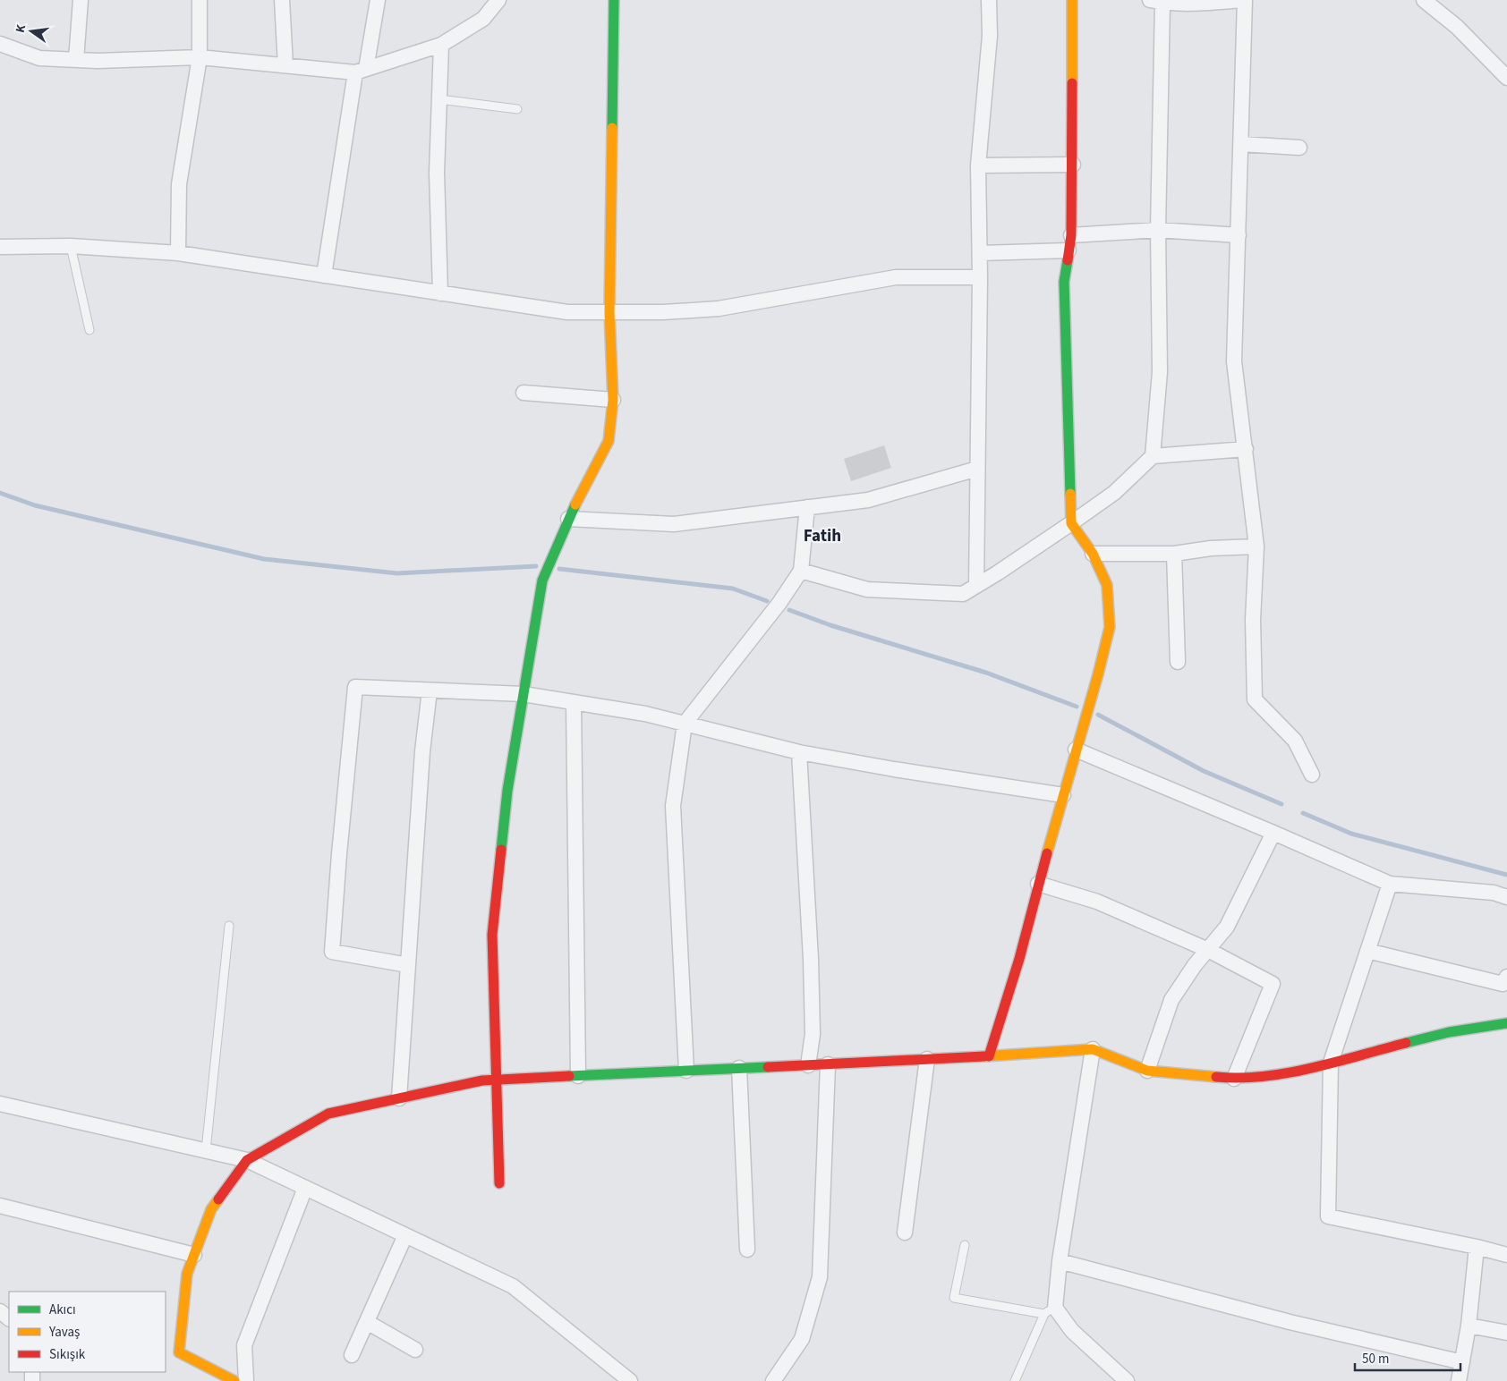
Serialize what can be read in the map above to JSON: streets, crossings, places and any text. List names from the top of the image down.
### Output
{
  "districts": ["Fatih"],
  "legend": ["Akıcı", "Yavaş", "Sıkışık"],
  "scale_bar": "50 m",
  "north": "left"
}
